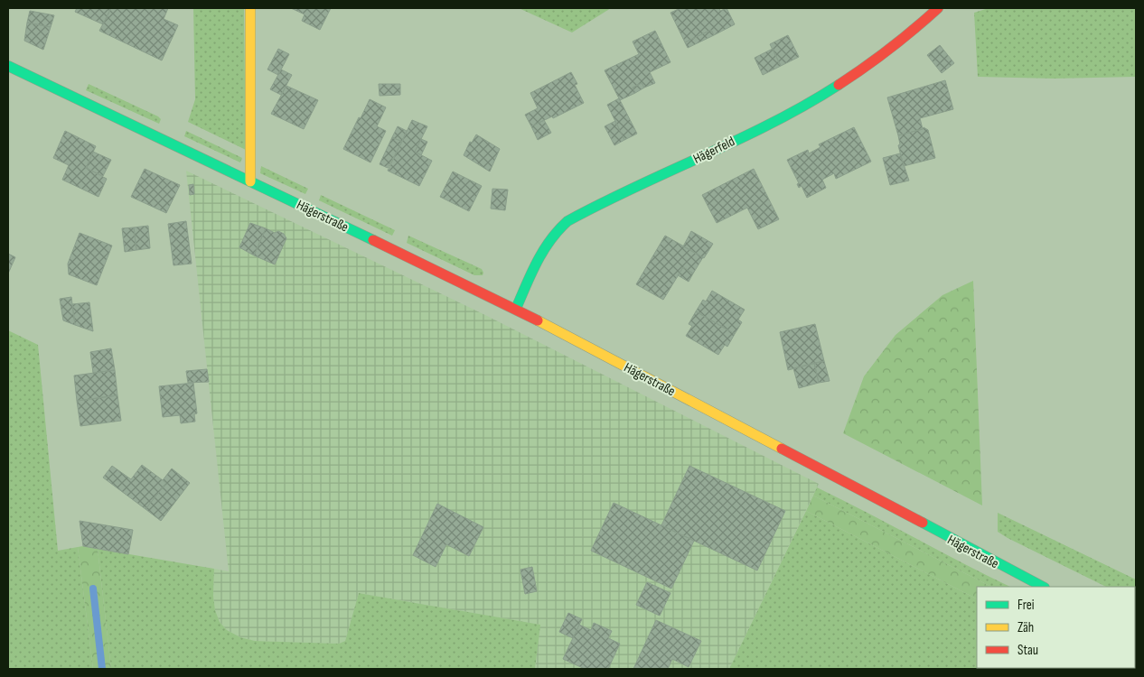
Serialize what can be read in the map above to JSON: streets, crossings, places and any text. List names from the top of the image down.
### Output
{
  "streets": {
    "main road": ["Hägerfeld", "Hägerstraße"]
  },
  "crossings": [
    ["Hägerfeld", "Hägerstraße"]
  ],
  "legend": ["Frei", "Zäh", "Stau"]
}
